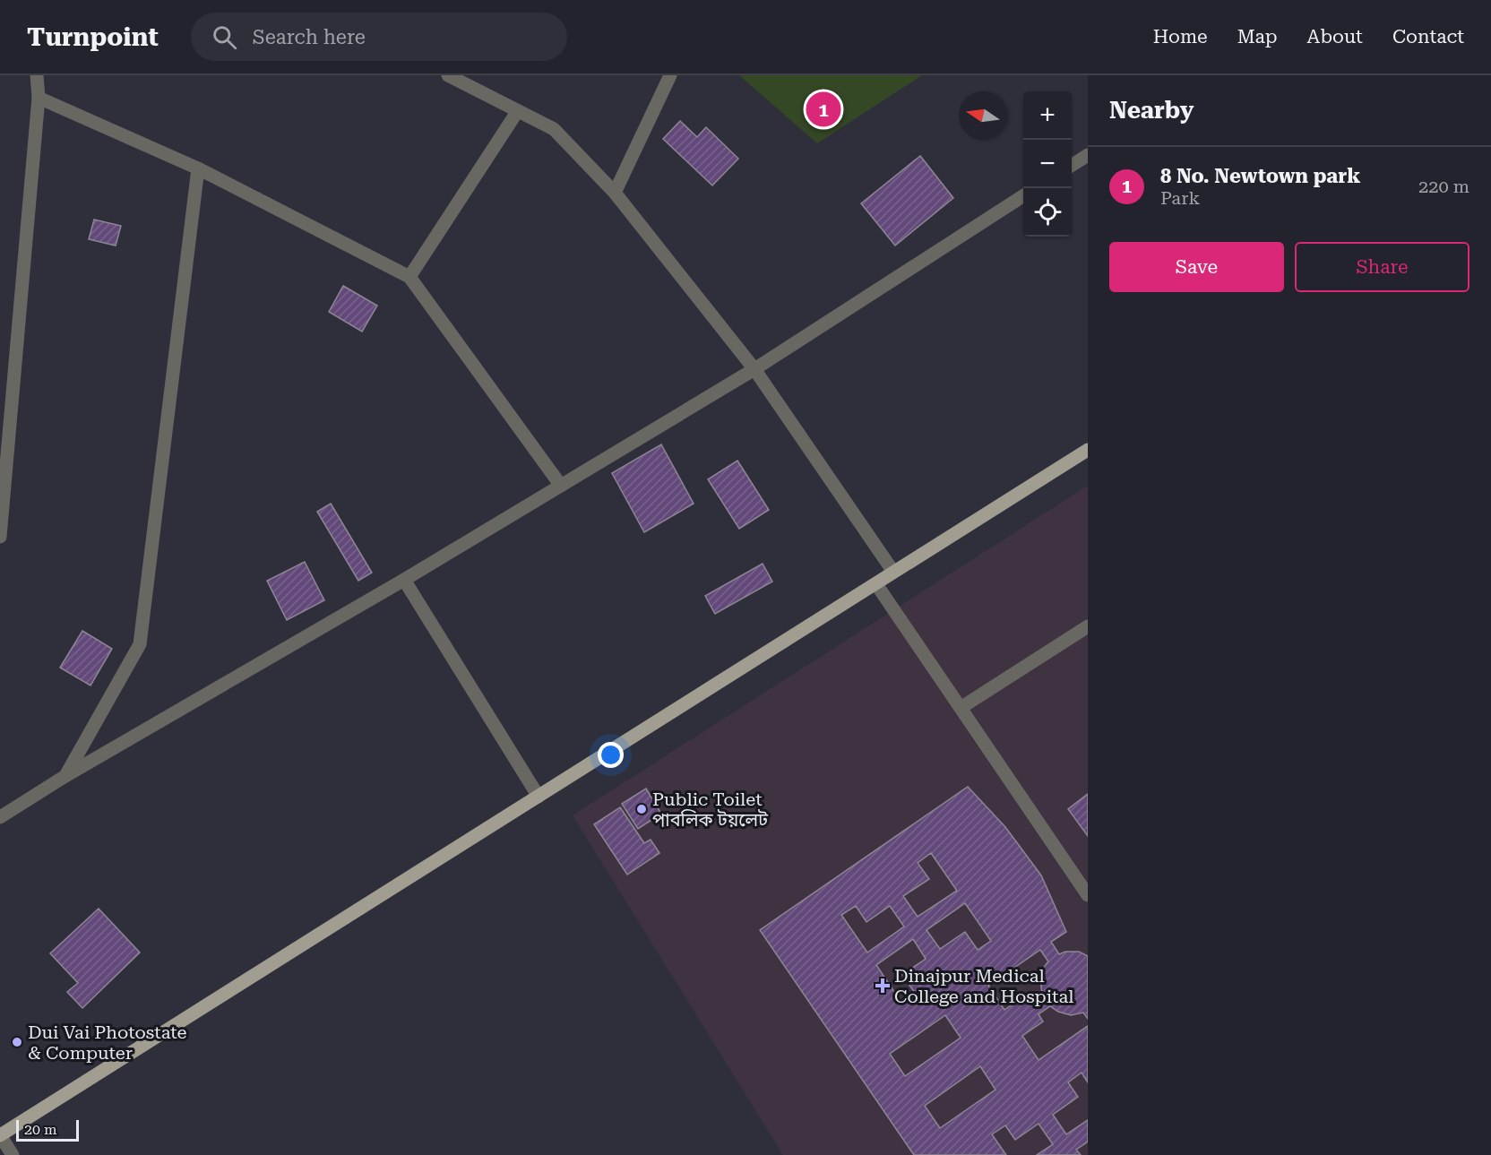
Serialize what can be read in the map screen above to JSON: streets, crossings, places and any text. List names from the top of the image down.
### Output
{
  "places": {
    "other": ["Public Toilet পাবলিক টয়লেট", "Dui Vai Photostate & Computer"],
    "health": ["Dinajpur Medical College and Hospital"]
  },
  "scale_bar": "20 m",
  "north": "left",
  "page": {
    "header": "Turnpoint",
    "search": "Search here",
    "nav": [
      "Home",
      "Map",
      "About",
      "Contact"
    ],
    "heading": "Nearby",
    "pins": "1",
    "map_buttons": ["+", "−"],
    "list": [
      {
        "mark": "1",
        "name": "8 No. Newtown park",
        "note": "Park",
        "value": "220 m"
      }
    ],
    "buttons": ["Save", "Share"],
    "scale": "20 m"
  }
}
